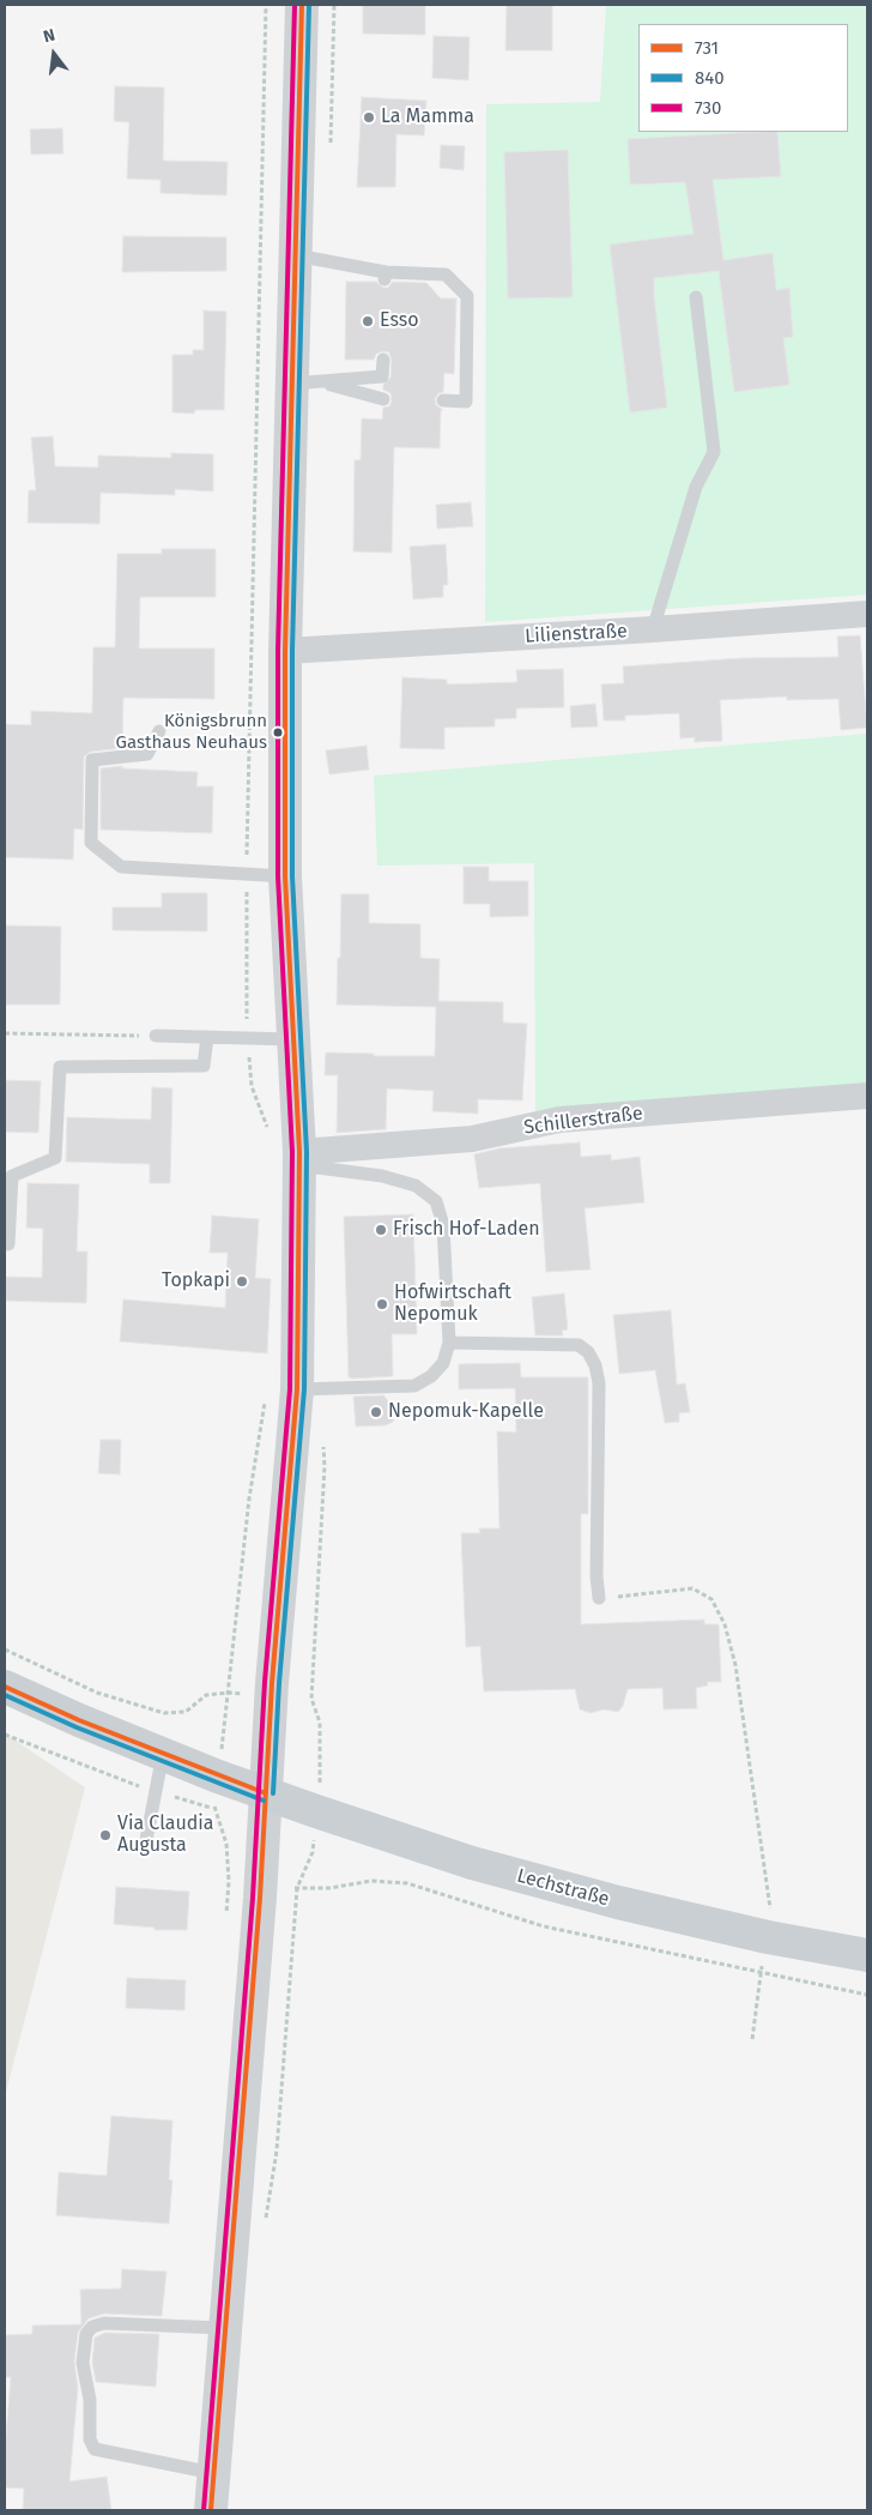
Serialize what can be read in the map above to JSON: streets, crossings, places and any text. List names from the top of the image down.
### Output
{
  "streets": {
    "main road": ["Lechstraße"],
    "street": ["Lilienstraße", "Schillerstraße"]
  },
  "places": [
    "La Mamma",
    "Esso",
    "Königsbrunn Gasthaus Neuhaus",
    "Frisch Hof-Laden",
    "Topkapi",
    "Hofwirtschaft Nepomuk",
    "Nepomuk-Kapelle",
    "Via Claudia Augusta"
  ],
  "lines": ["transit line 731", "transit line 840", "transit line 730"],
  "legend": ["731", "840", "730"],
  "north": "top"
}
